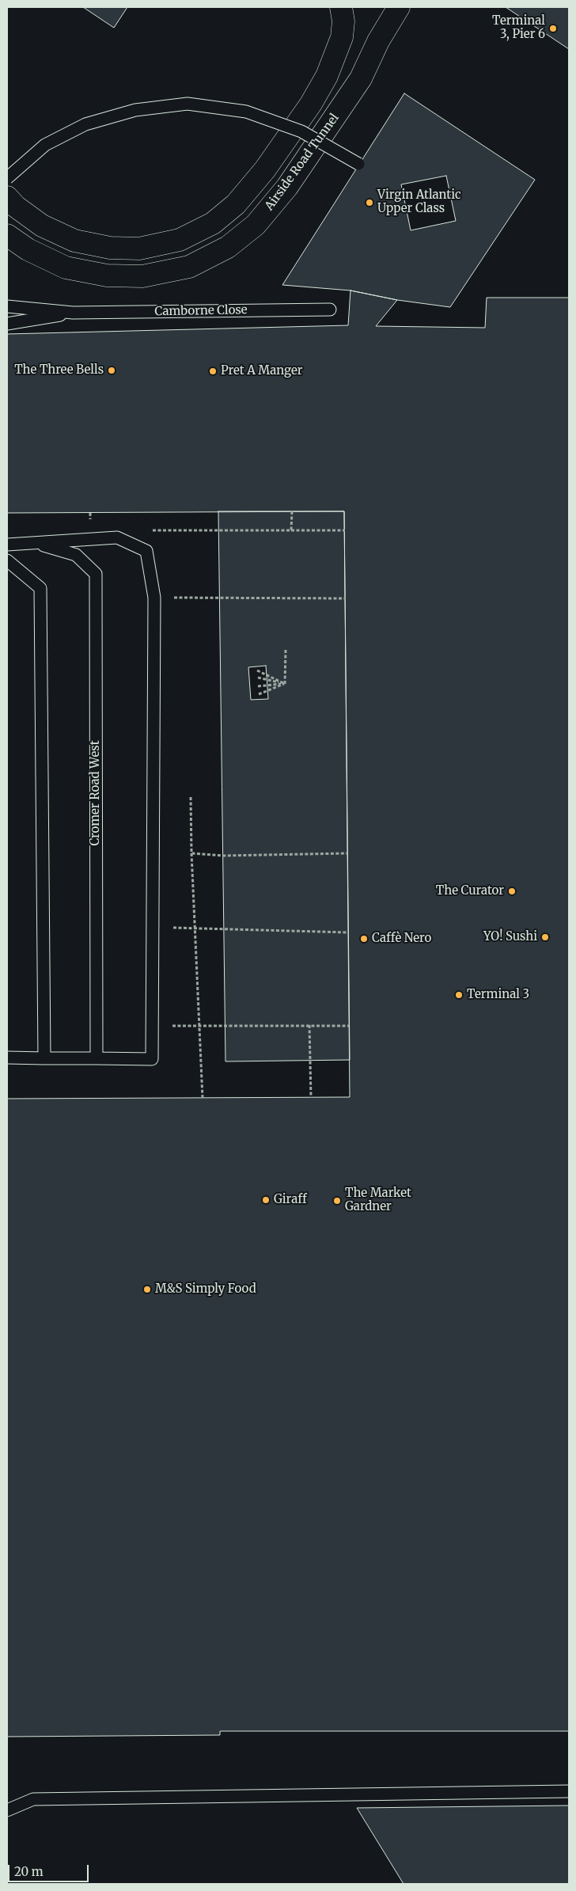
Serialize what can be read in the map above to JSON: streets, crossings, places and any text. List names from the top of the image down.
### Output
{
  "streets": {
    "street": ["Airside Road Tunnel"],
    "lane": ["Camborne Close", "Cromer Road West"]
  },
  "places": [
    "Terminal 3, Pier 6",
    "Virgin Atlantic Upper Class",
    "The Three Bells",
    "Pret A Manger",
    "The Curator",
    "YO! Sushi",
    "Caffè Nero",
    "Terminal 3",
    "Giraff",
    "The Market Gardner",
    "M&S Simply Food"
  ],
  "scale_bar": "20 m"
}
